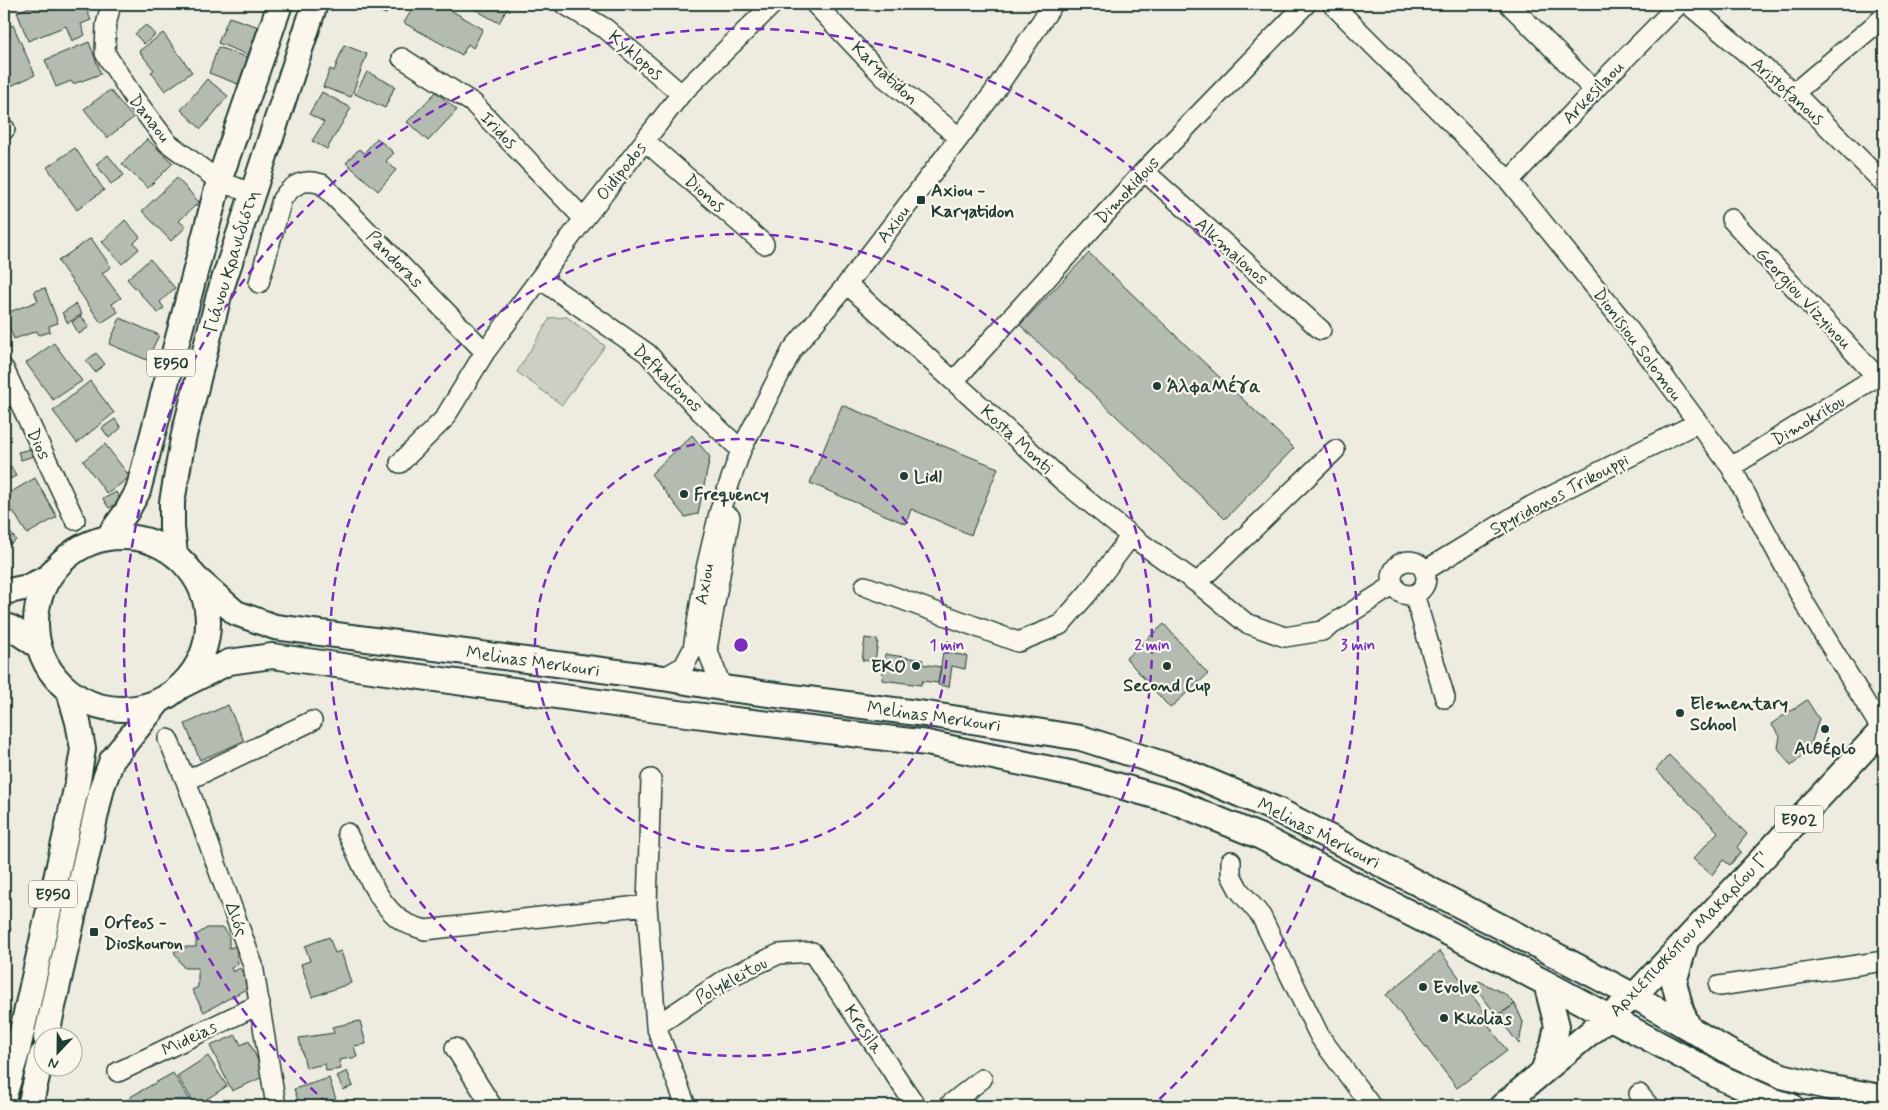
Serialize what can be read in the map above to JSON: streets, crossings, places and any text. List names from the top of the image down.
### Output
{
  "streets": {
    "main road": [
      "Γιάνου Κρανιδιότη",
      "E950",
      "Melinas Merkouri",
      "E902",
      "Αρχιεπισκόπου Μακαρίου Γ'"
    ],
    "street": [
      "Kyklopos",
      "Karyatidon",
      "Aristofanous",
      "Arkesilaou",
      "Danaou",
      "Iridos",
      "Oidipodos",
      "Dimokidous",
      "Dionos",
      "Axiou",
      "Alkmaionos",
      "Pandoras",
      "Georgiou Vizyinou",
      "Dionisiou Solomou",
      "Defkalionos",
      "Dimokritou",
      "Kosta Monti",
      "Dios",
      "Spyridonos Trikouppi",
      "Διός",
      "Polykleitou",
      "Kresila",
      "Mideias"
    ]
  },
  "crossings": [
    ["Kyklopos", "Oidipodos"],
    ["Karyatidon", "Axiou"],
    ["Arkesilaou", "Dionisiou Solomou"],
    ["Danaou", "Γιάνου Κρανιδιότη"],
    ["Iridos", "Oidipodos"],
    ["Oidipodos", "Dionos"],
    ["Oidipodos", "Pandoras"],
    ["Oidipodos", "Defkalionos"],
    ["Dimokidous", "Alkmaionos"],
    ["Dimokidous", "Kosta Monti"],
    ["Axiou", "Defkalionos"],
    ["Axiou", "Kosta Monti"],
    ["Axiou", "Melinas Merkouri"],
    ["Γιάνου Κρανιδιότη", "E950"],
    ["Γιάνου Κρανιδιότη", "Melinas Merkouri"],
    ["Georgiou Vizyinou", "Dimokritou"],
    ["Dionisiou Solomou", "Dimokritou"],
    ["Dionisiou Solomou", "Spyridonos Trikouppi"],
    ["Dionisiou Solomou", "Αρχιεπισκόπου Μακαρίου Γ'"],
    ["E950", "Melinas Merkouri"],
    ["Kosta Monti", "Spyridonos Trikouppi"],
    ["Melinas Merkouri", "Αρχιεπισκόπου Μακαρίου Γ'"],
    ["Διός", "Mideias"],
    ["Polykleitou", "Kresila"]
  ],
  "places": {
    "transit": ["Axiou - Karyatidon", "Orfeos - Dioskouron"],
    "other": [
      "ΆλφαΜέγα",
      "Lidl",
      "Frequency",
      "EKO",
      "Second Cup",
      "Elementary School",
      "Αιθέριο",
      "Evolve",
      "Kkolias"
    ]
  },
  "north": "bottom",
  "rings": ["1 min", "2 min", "3 min"]
}
